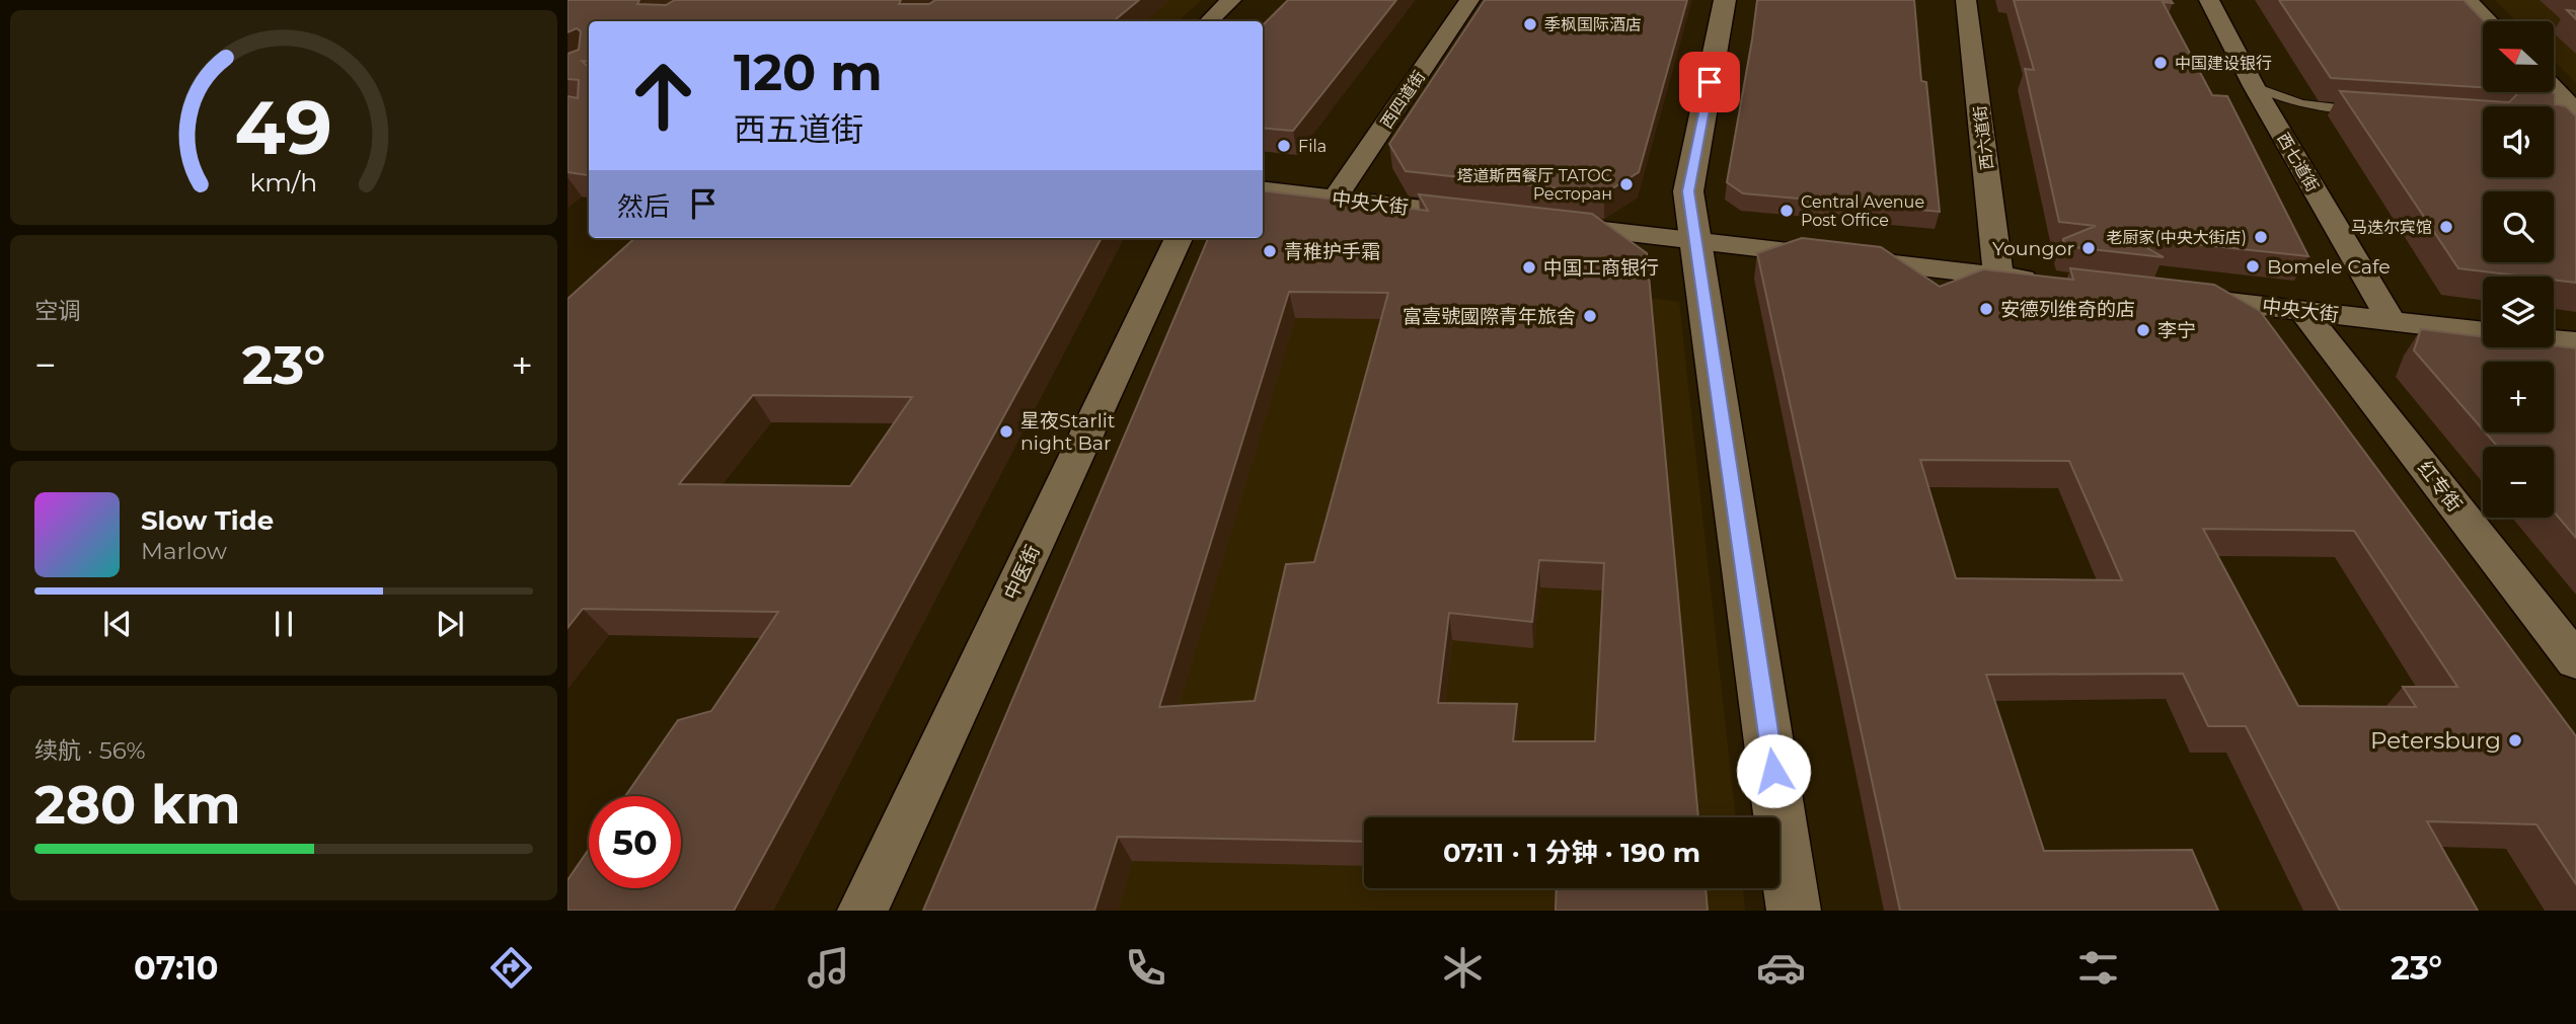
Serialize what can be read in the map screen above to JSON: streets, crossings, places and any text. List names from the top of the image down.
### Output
{
  "streets": {
    "street": [
      "西四道街",
      "西六道街",
      "西七道街",
      "中央大街",
      "红专街",
      "中医街"
    ]
  },
  "crossings": [
    ["西四道街", "中央大街"],
    ["西七道街", "中央大街"],
    ["中央大街", "红专街"]
  ],
  "places": [
    "季枫国际酒店",
    "中国建设银行",
    "Fila",
    "塔道斯西餐厅 TATOC Ресторан",
    "Central Avenue Post Office",
    "马迭尔宾馆",
    "老厨家(中央大街店)",
    "Youngor",
    "青稚护手霜",
    "Bomele Cafe",
    "中国工商银行",
    "安德列维奇的店",
    "富壹號國際青年旅舍",
    "李宁",
    "星夜Starlit night Bar",
    "Petersburg"
  ],
  "north": "left",
  "page": {
    "map_buttons": ["+", "−"],
    "turn": ["120 m", "西五道街"],
    "then": "然后",
    "tile": [
      "空调",
      ["续航 · 56%", "280 km"]
    ],
    "heat": ["−", "23°", "+"],
    "song": ["Slow Tide", "Marlow"],
    "limit": "50",
    "trip": "07:11 · 1 分钟 · 190 m",
    "tabs": ["07:10", "23°"],
    "gauge": ["49", "km/h"]
  }
}
